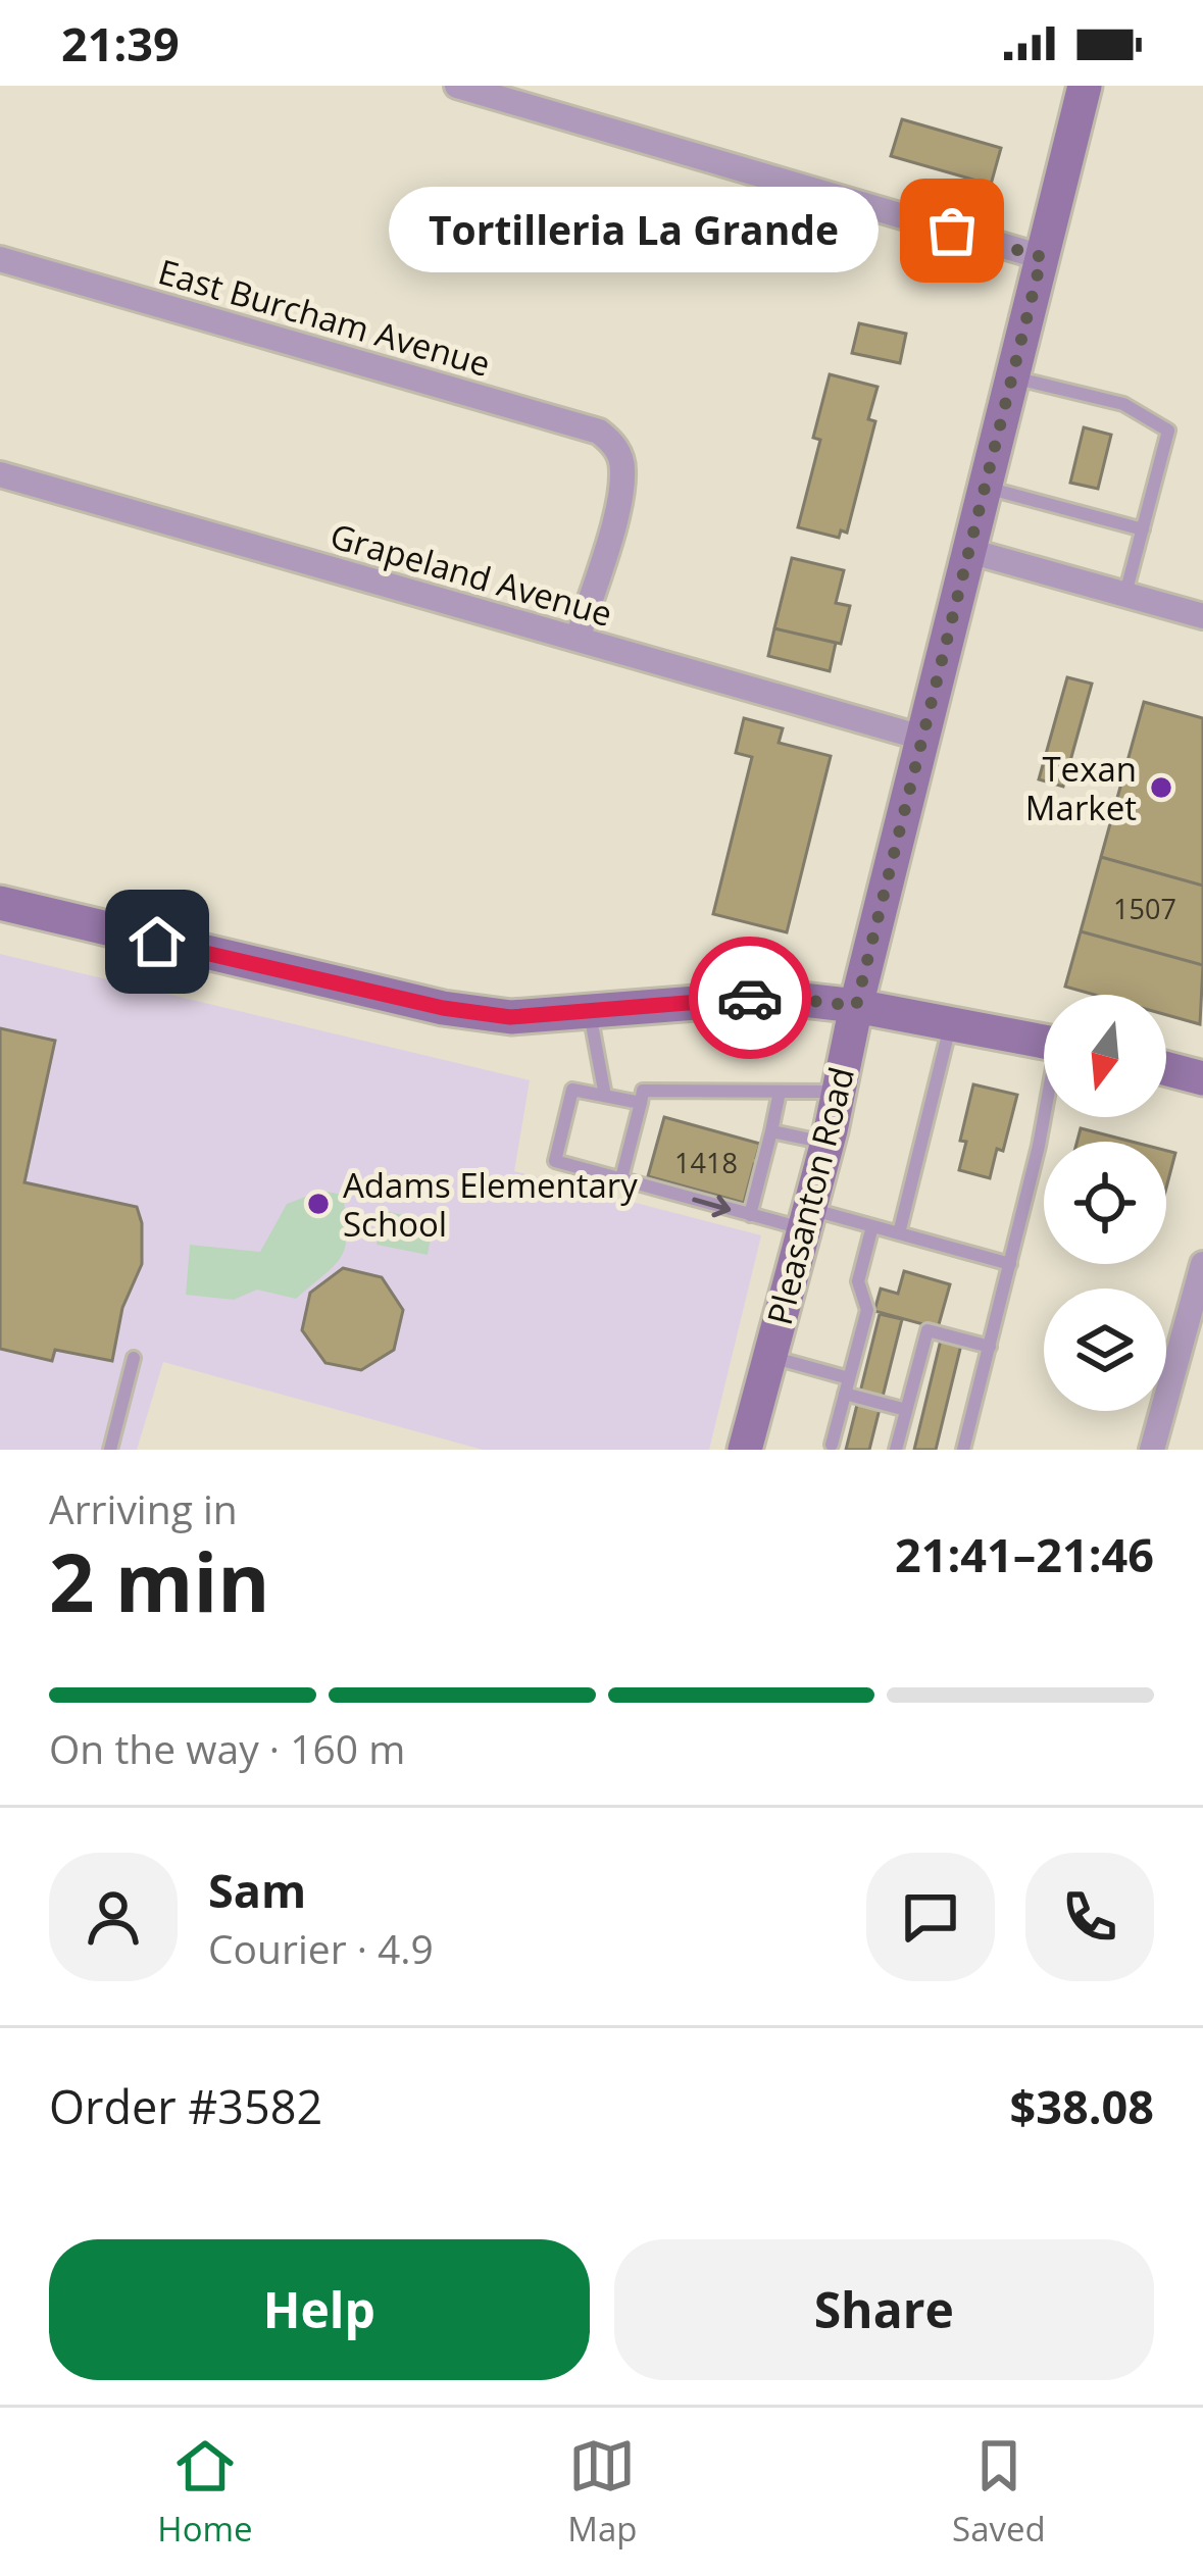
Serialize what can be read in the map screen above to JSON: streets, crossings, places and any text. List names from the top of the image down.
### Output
{
  "streets": {
    "main road": ["Pleasanton Road"],
    "street": ["East Burcham Avenue", "Grapeland Avenue"]
  },
  "crossings": [
    ["East Burcham Avenue", "Grapeland Avenue"],
    ["Grapeland Avenue", "Pleasanton Road"]
  ],
  "places": ["Tortilleria La Grande", "Texan Market", "Adams Elementary School"],
  "house_numbers": ["1507", "1418"],
  "north": "bottom",
  "page": {
    "status": "21:39",
    "bubble": "Tortilleria La Grande",
    "heading": ["2 min", "Arriving in", "21:41–21:46"],
    "panel": [
      "Sam",
      "Courier · 4.9",
      "Order #3582",
      "$38.08"
    ],
    "bar": "On the way · 160 m",
    "buttons": ["Help", "Share"],
    "tabs": ["Home", "Map", "Saved"]
  }
}
